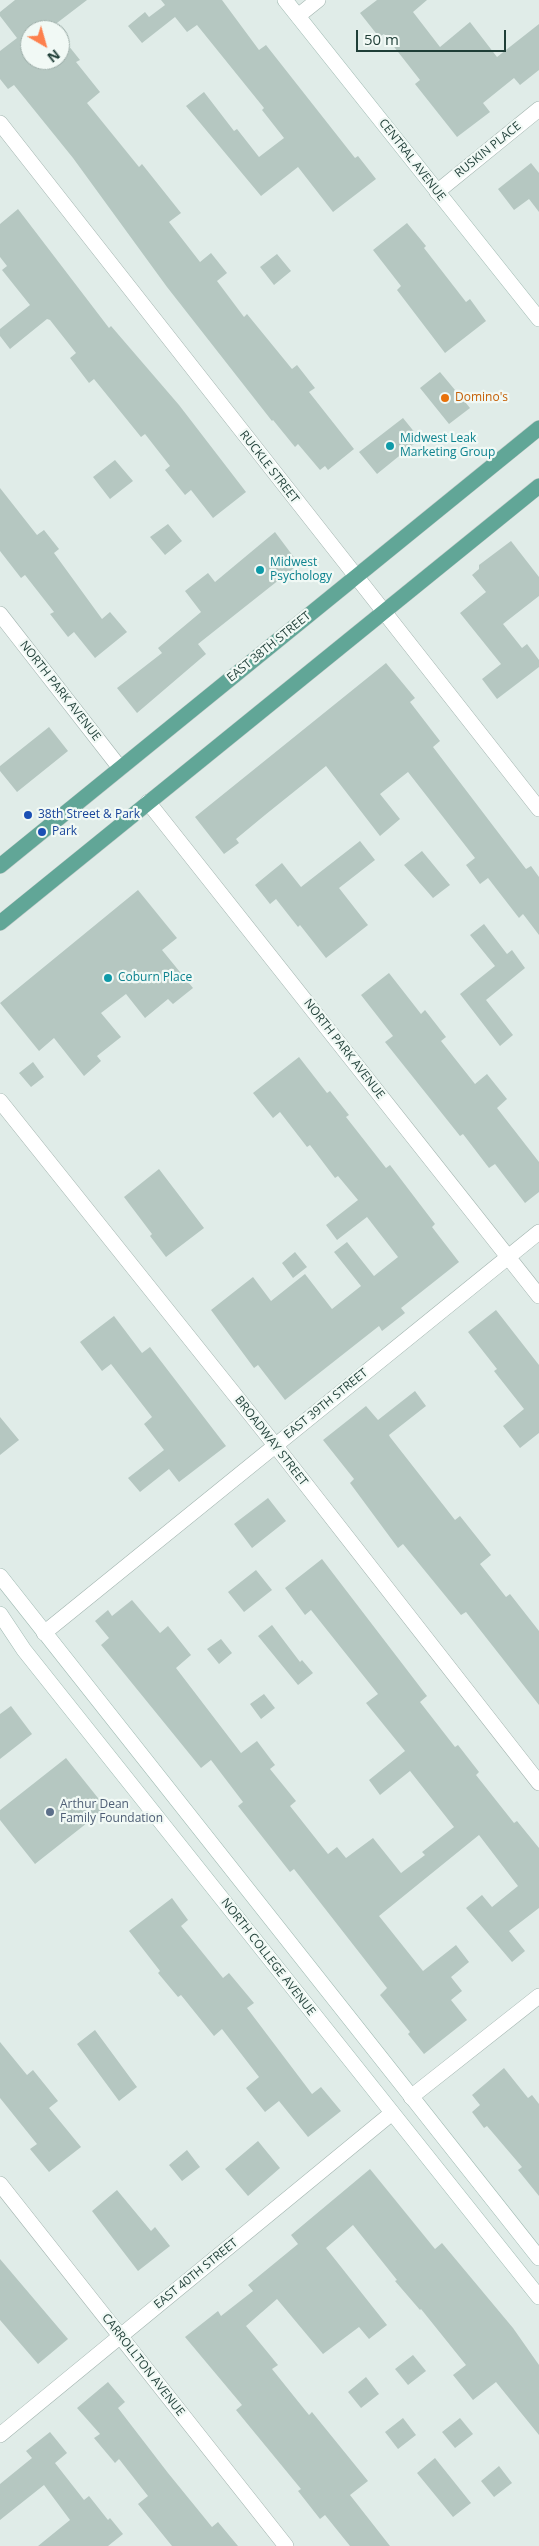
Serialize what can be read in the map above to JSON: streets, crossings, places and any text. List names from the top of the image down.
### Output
{
  "streets": {
    "main road": ["EAST 38TH STREET"],
    "street": [
      "RUSKIN PLACE",
      "CENTRAL AVENUE",
      "RUCKLE STREET",
      "NORTH PARK AVENUE",
      "EAST 39TH STREET",
      "BROADWAY STREET",
      "NORTH COLLEGE AVENUE",
      "EAST 40TH STREET",
      "CARROLLTON AVENUE"
    ]
  },
  "crossings": [
    ["RUSKIN PLACE", "CENTRAL AVENUE"],
    ["RUCKLE STREET", "EAST 38TH STREET"],
    ["EAST 38TH STREET", "NORTH PARK AVENUE"],
    ["NORTH PARK AVENUE", "EAST 39TH STREET"],
    ["EAST 39TH STREET", "BROADWAY STREET"],
    ["EAST 39TH STREET", "NORTH COLLEGE AVENUE"],
    ["NORTH COLLEGE AVENUE", "EAST 40TH STREET"],
    ["EAST 40TH STREET", "CARROLLTON AVENUE"]
  ],
  "places": [
    "Domino's",
    "Midwest Leak Marketing Group",
    "Midwest Psychology",
    "38th Street & Park",
    "Park",
    "Coburn Place",
    "Arthur Dean Family Foundation"
  ],
  "scale_bar": "50 m",
  "north": "bottom right"
}
